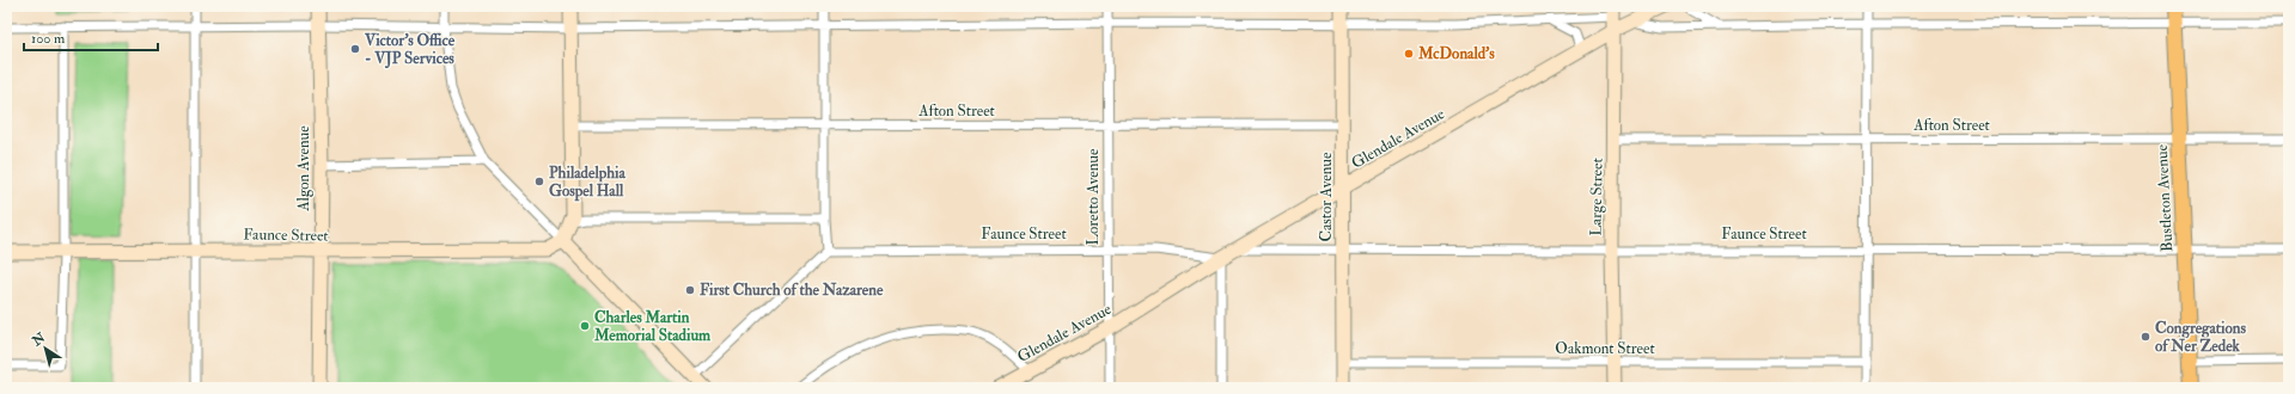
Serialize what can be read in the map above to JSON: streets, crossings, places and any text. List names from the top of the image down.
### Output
{
  "streets": {
    "main road": ["Bustleton Avenue"],
    "street": [
      "Afton Street",
      "Glendale Avenue",
      "Algon Avenue",
      "Loretto Avenue",
      "Castor Avenue",
      "Large Street",
      "Faunce Street",
      "Oakmont Street"
    ]
  },
  "crossings": [
    ["Afton Street", "Loretto Avenue"],
    ["Afton Street", "Castor Avenue"],
    ["Afton Street", "Large Street"],
    ["Afton Street", "Bustleton Avenue"],
    ["Glendale Avenue", "Loretto Avenue"],
    ["Glendale Avenue", "Castor Avenue"],
    ["Glendale Avenue", "Large Street"],
    ["Glendale Avenue", "Faunce Street"],
    ["Algon Avenue", "Faunce Street"],
    ["Loretto Avenue", "Faunce Street"],
    ["Castor Avenue", "Faunce Street"],
    ["Castor Avenue", "Oakmont Street"],
    ["Large Street", "Faunce Street"],
    ["Large Street", "Oakmont Street"],
    ["Bustleton Avenue", "Faunce Street"]
  ],
  "places": [
    "Victor's Office - VJP Services",
    "McDonald's",
    "Philadelphia Gospel Hall",
    "First Church of the Nazarene",
    "Charles Martin Memorial Stadium",
    "Congregations of Ner Zedek"
  ],
  "scale_bar": "100 m",
  "north": "top left"
}
